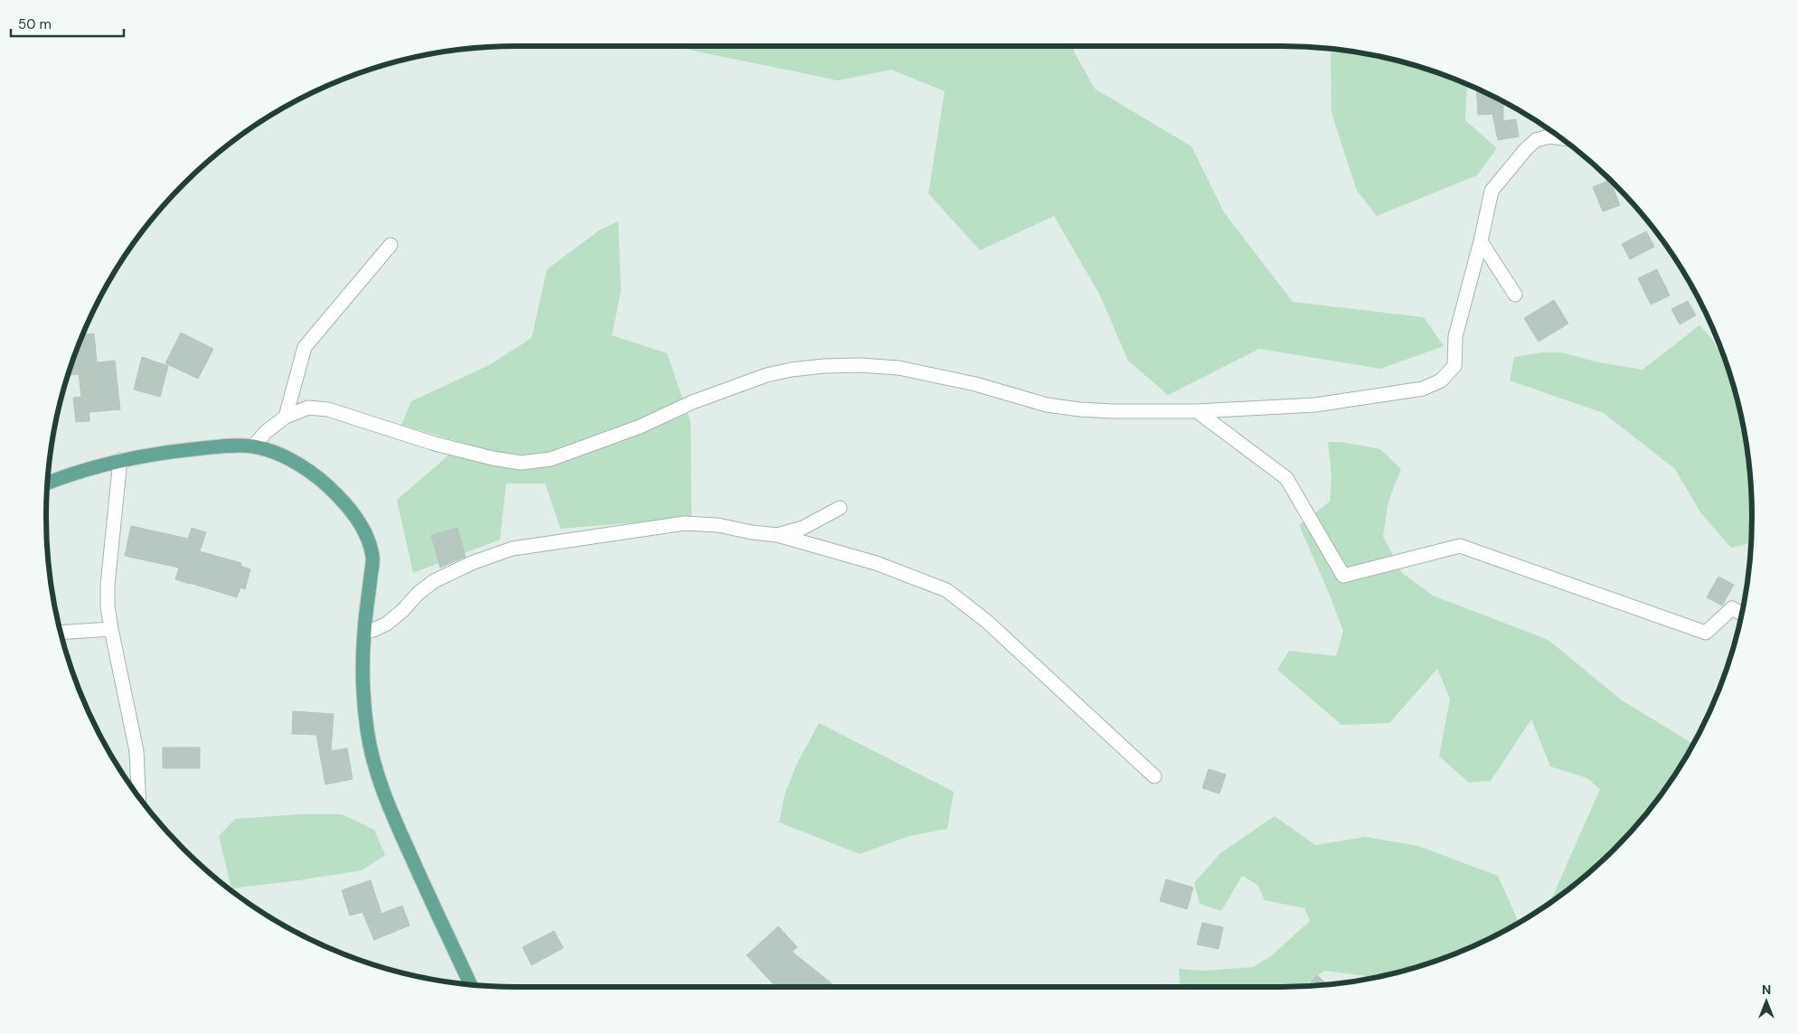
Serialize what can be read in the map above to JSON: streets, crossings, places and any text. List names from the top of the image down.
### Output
{
  "scale_bar": "50 m",
  "north": "top"
}
